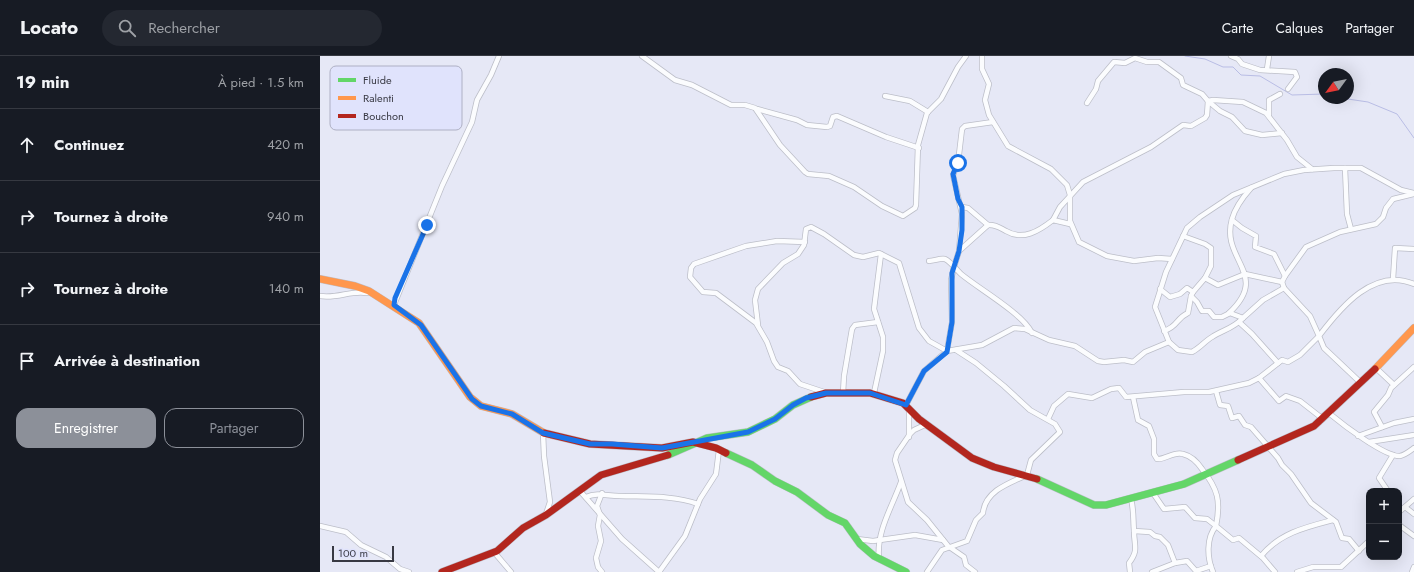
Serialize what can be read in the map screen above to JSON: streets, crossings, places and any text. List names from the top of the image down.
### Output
{
  "legend": ["Fluide", "Ralenti", "Bouchon"],
  "scale_bar": "100 m",
  "north": "bottom left",
  "page": {
    "header": "Locato",
    "search": "Rechercher",
    "nav": ["Carte", "Calques", "Partager"],
    "heading": ["19 min", "À pied · 1.5 km"],
    "list": [
      ["Continuez", "420 m"],
      ["Tournez à droite", "940 m"],
      ["Tournez à droite", "140 m"],
      "Arrivée à destination"
    ],
    "buttons": ["Enregistrer", "Partager"],
    "map_buttons": ["+", "−"],
    "scale": "100 m"
  }
}
